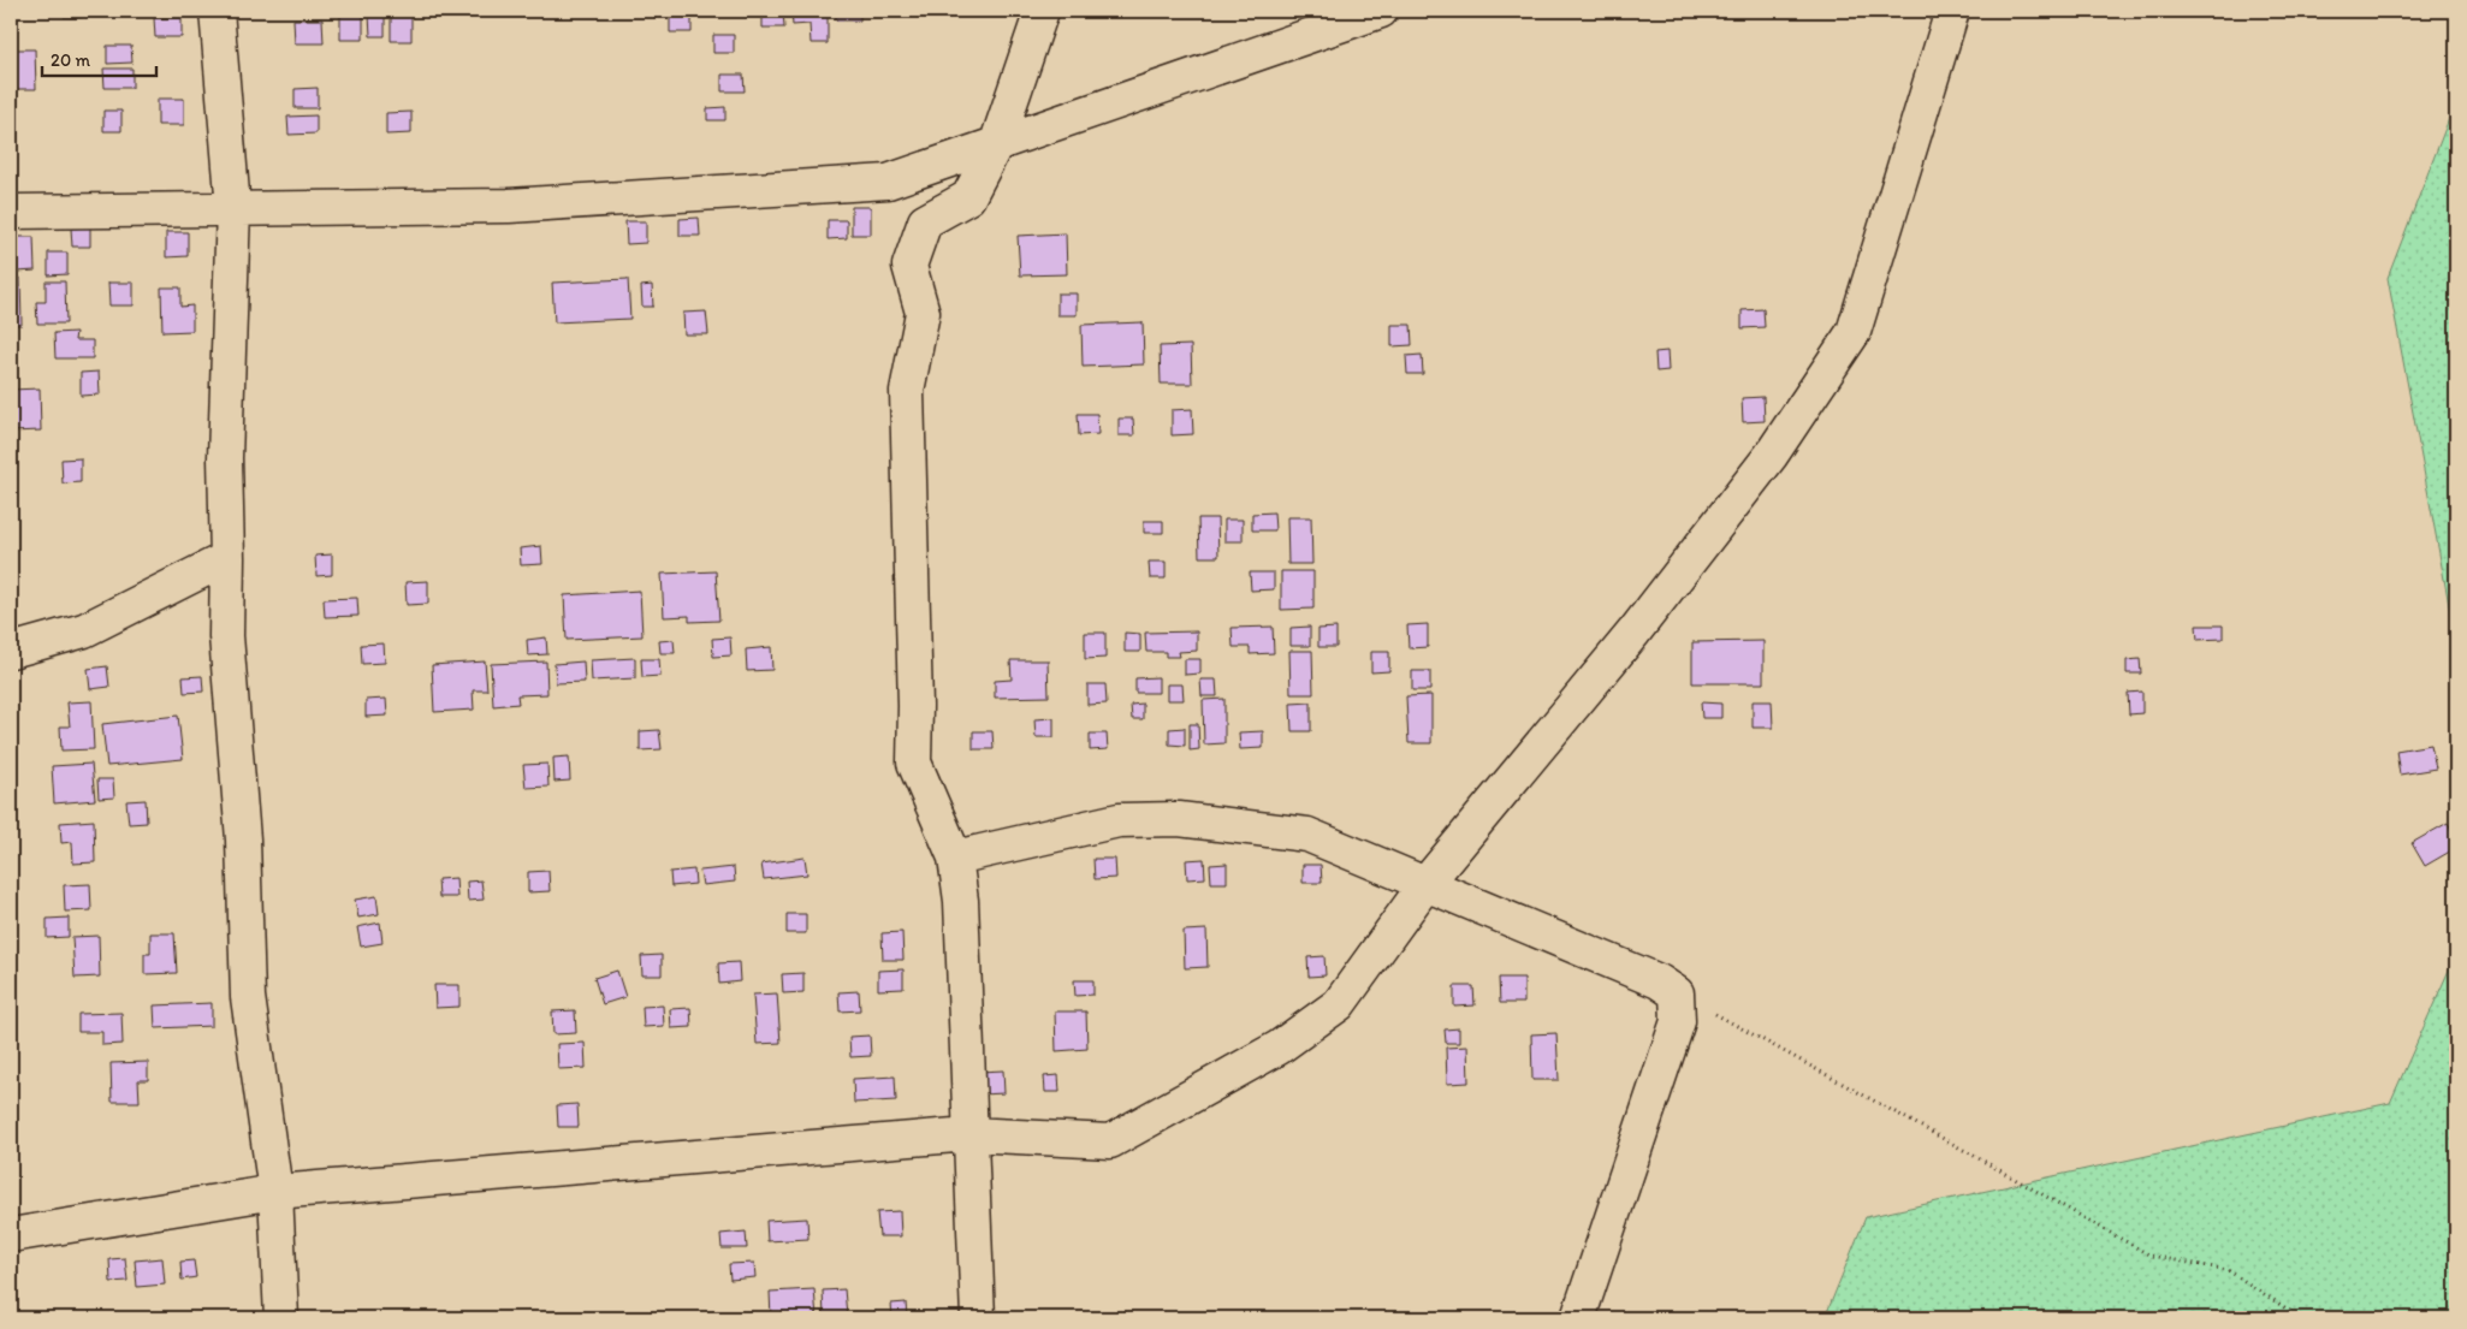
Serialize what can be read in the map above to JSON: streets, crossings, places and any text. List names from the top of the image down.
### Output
{
  "scale_bar": "20 m"
}
